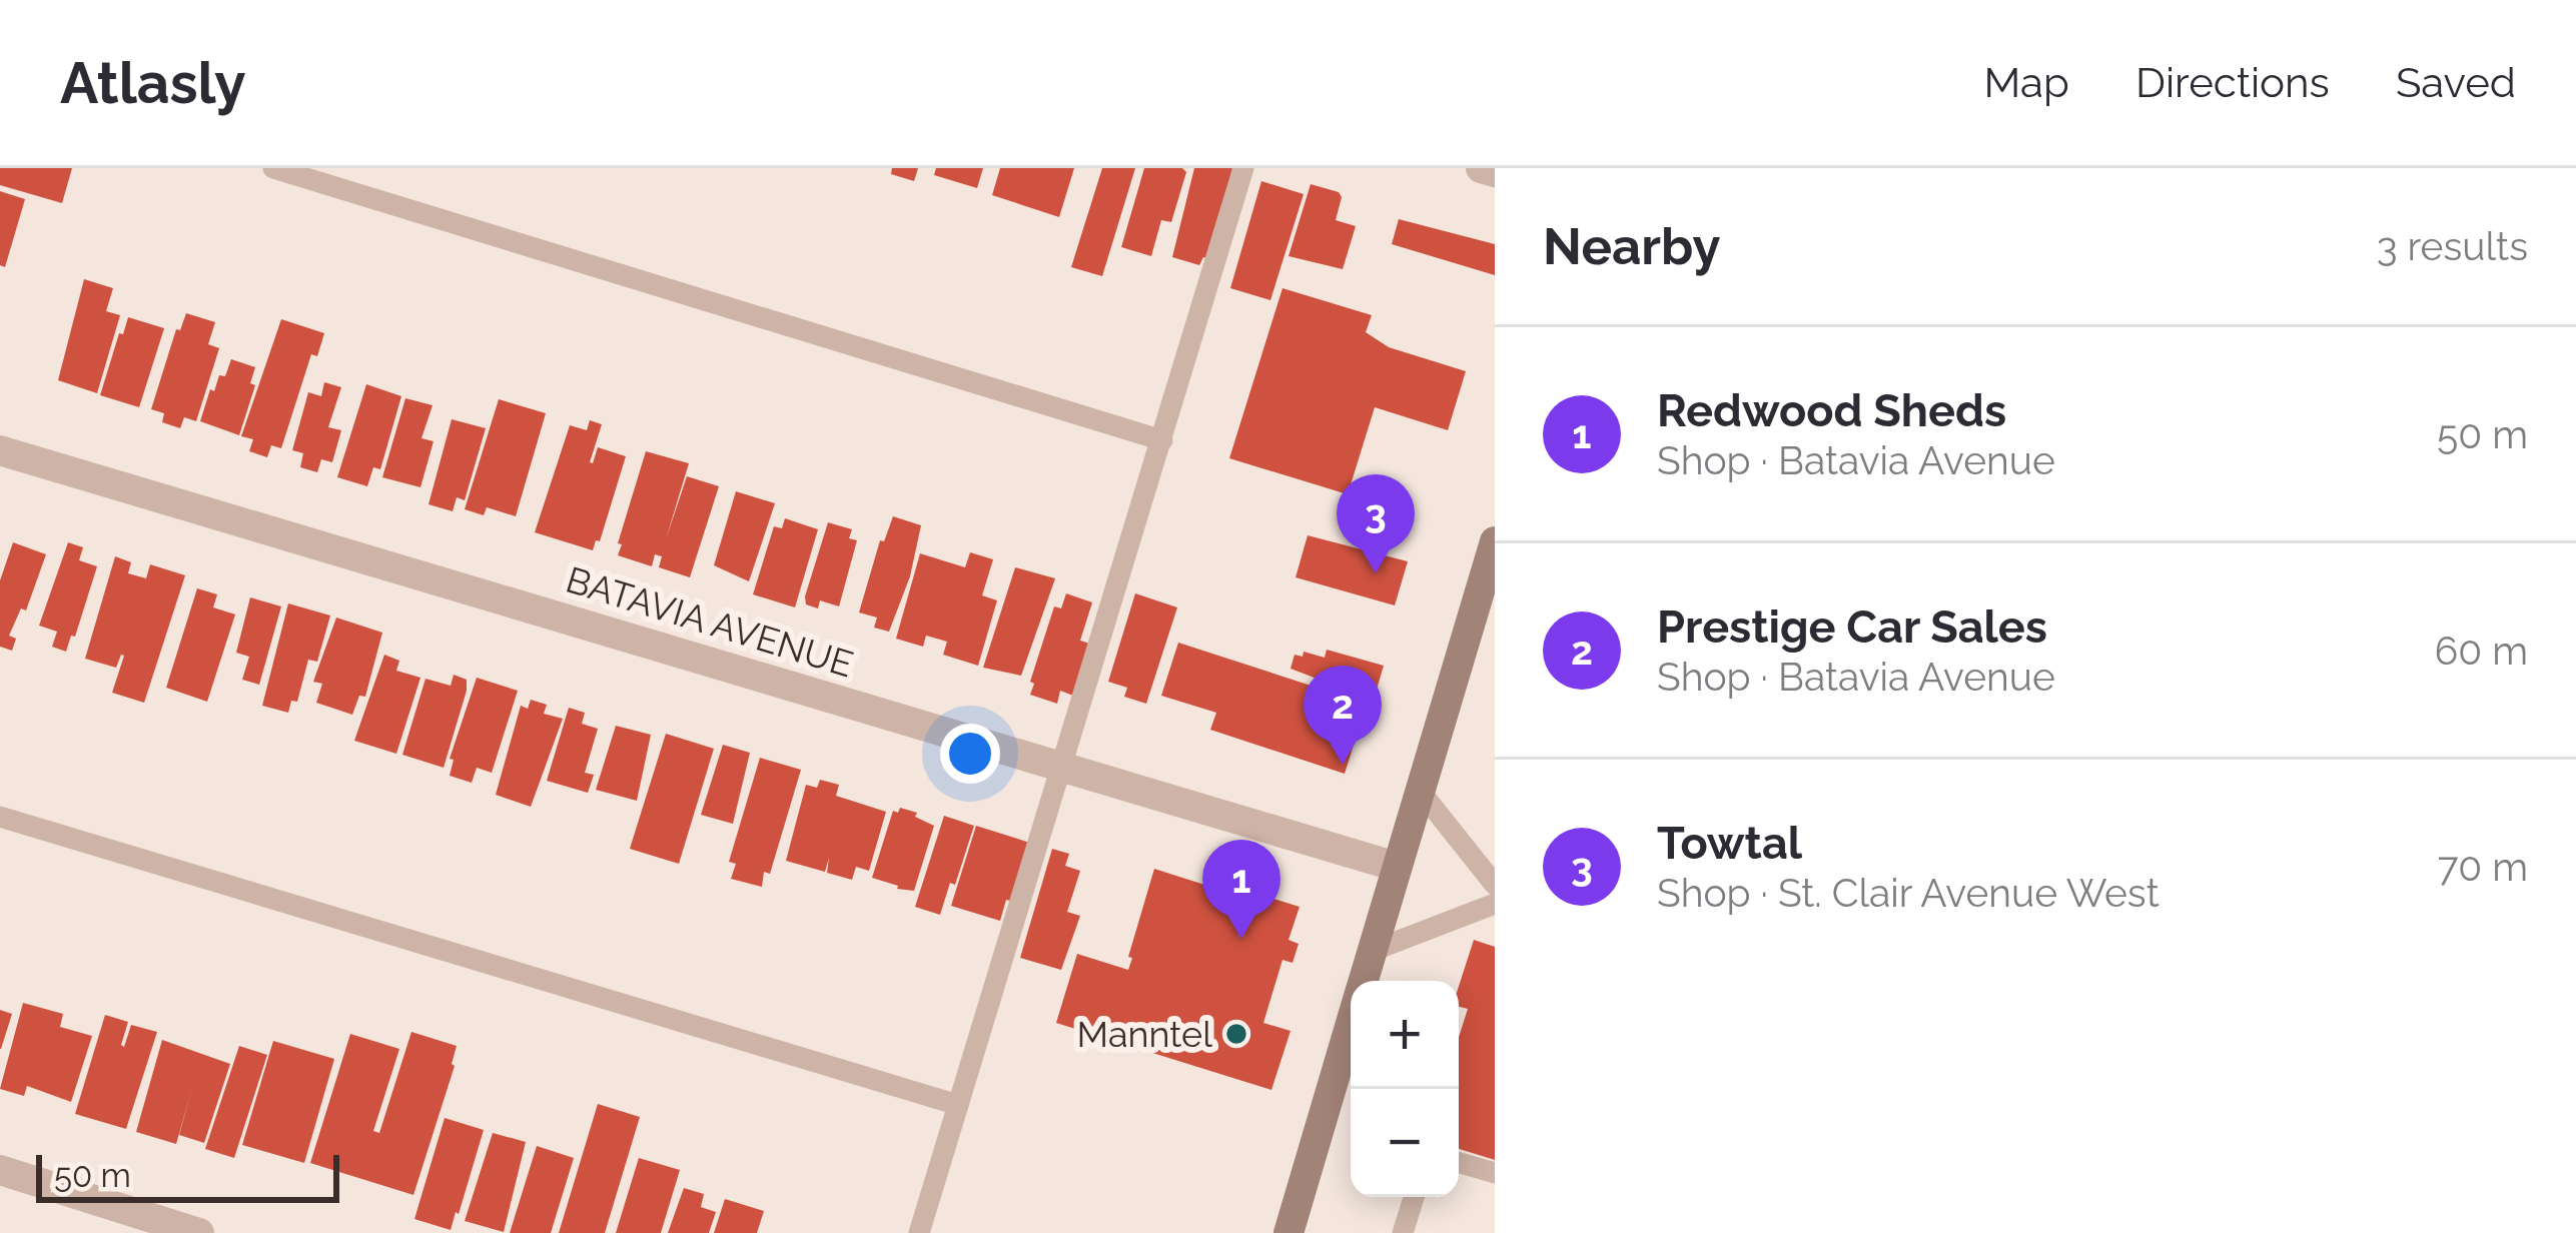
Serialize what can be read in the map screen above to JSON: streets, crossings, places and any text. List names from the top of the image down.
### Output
{
  "streets": {
    "street": ["BATAVIA AVENUE"]
  },
  "places": ["Manntel"],
  "scale_bar": "50 m",
  "page": {
    "header": "Atlasly",
    "nav": ["Map", "Directions", "Saved"],
    "heading": ["Nearby", "3 results"],
    "list": [
      {
        "mark": "1",
        "name": "Redwood Sheds",
        "note": "Shop · Batavia Avenue",
        "value": "50 m"
      },
      {
        "mark": "2",
        "name": "Prestige Car Sales",
        "note": "Shop · Batavia Avenue",
        "value": "60 m"
      },
      {
        "mark": "3",
        "name": "Towtal",
        "note": "Shop · St. Clair Avenue West",
        "value": "70 m"
      }
    ],
    "pins": ["3", "2", "1"],
    "map_buttons": ["+", "−"],
    "scale": "50 m"
  }
}
